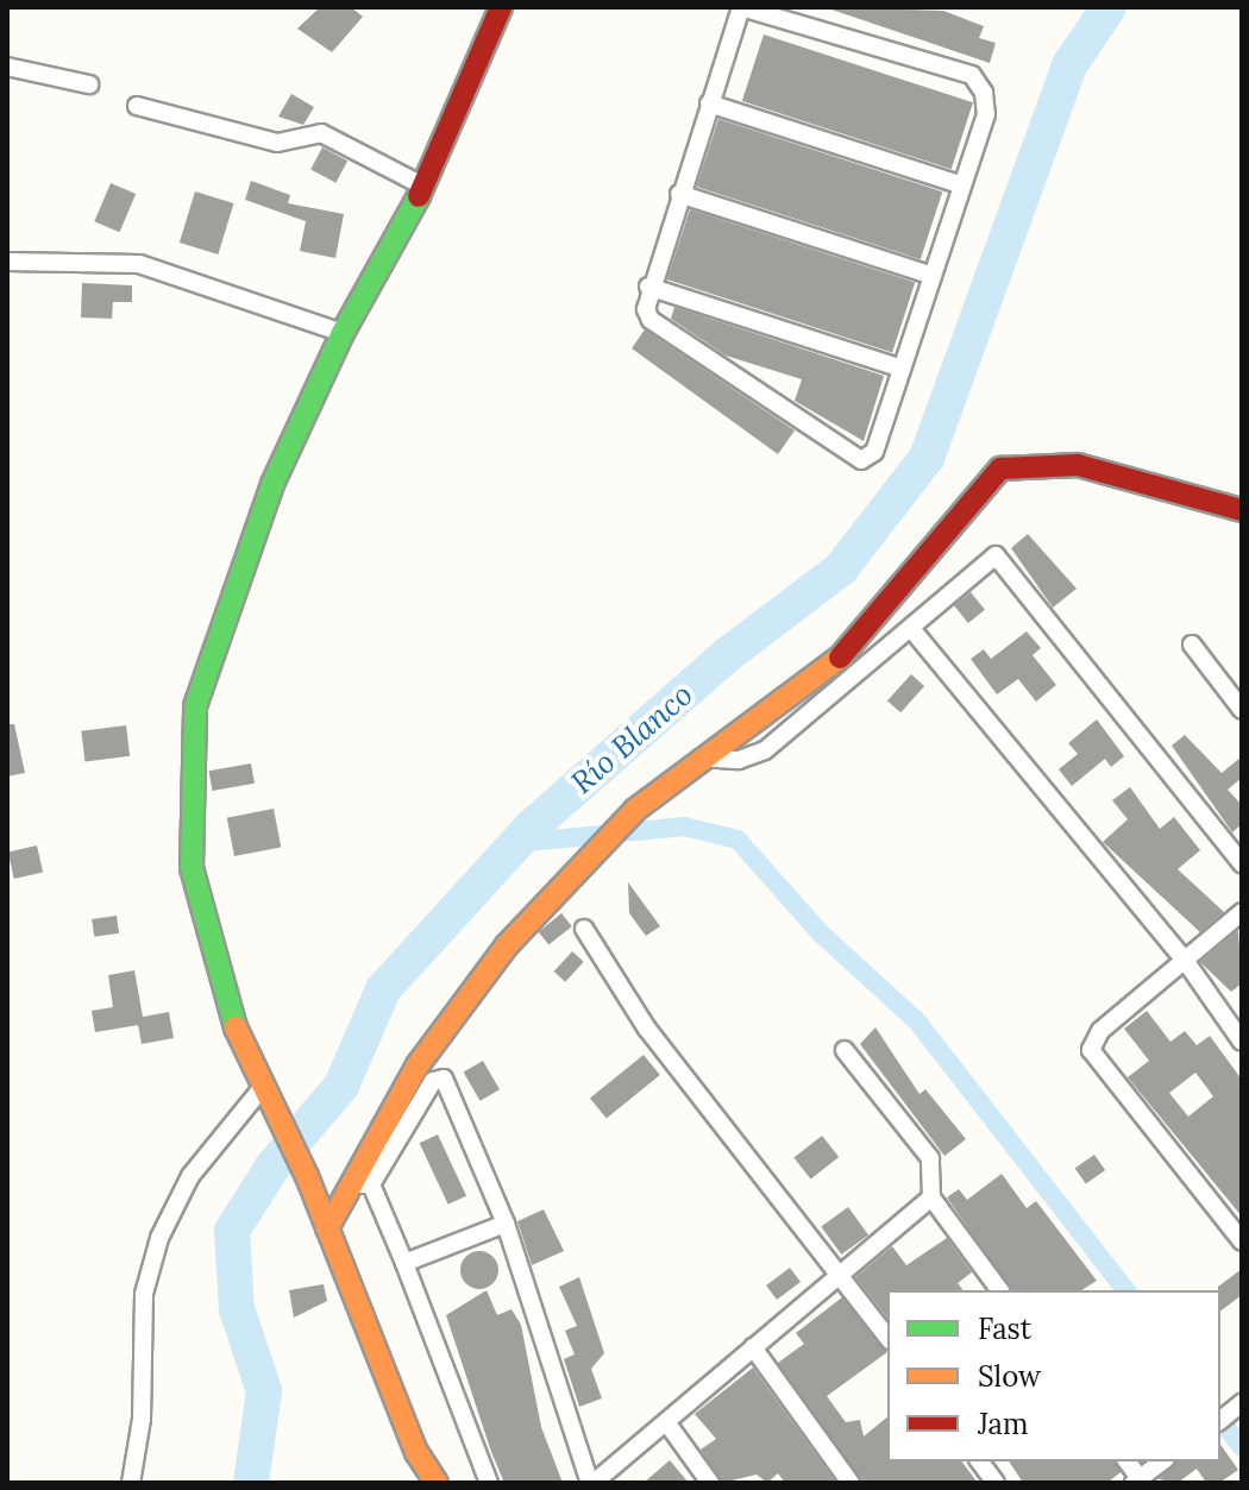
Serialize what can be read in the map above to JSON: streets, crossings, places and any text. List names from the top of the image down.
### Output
{
  "water": ["Río Blanco"],
  "legend": ["Fast", "Slow", "Jam"]
}
